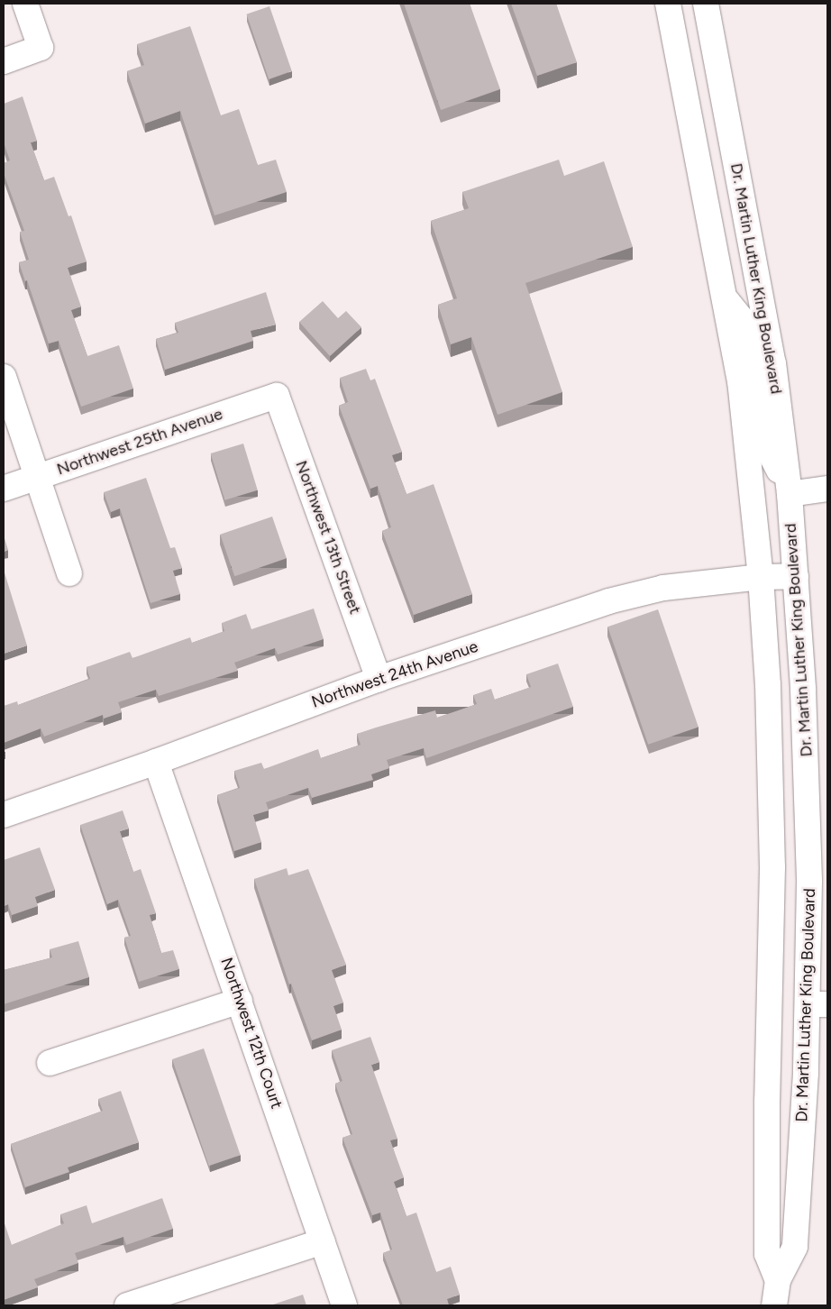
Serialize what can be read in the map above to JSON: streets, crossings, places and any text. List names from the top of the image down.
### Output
{
  "streets": {
    "main road": [
      "Dr. Martin Luther King Boulevard",
      "Northwest 25th Avenue",
      "Northwest 13th Street",
      "Northwest 24th Avenue",
      "Northwest 12th Court"
    ]
  },
  "crossings": [
    ["Dr. Martin Luther King Boulevard", "Northwest 24th Avenue"],
    ["Northwest 25th Avenue", "Northwest 13th Street"],
    ["Northwest 13th Street", "Northwest 24th Avenue"],
    ["Northwest 24th Avenue", "Northwest 12th Court"]
  ]
}
